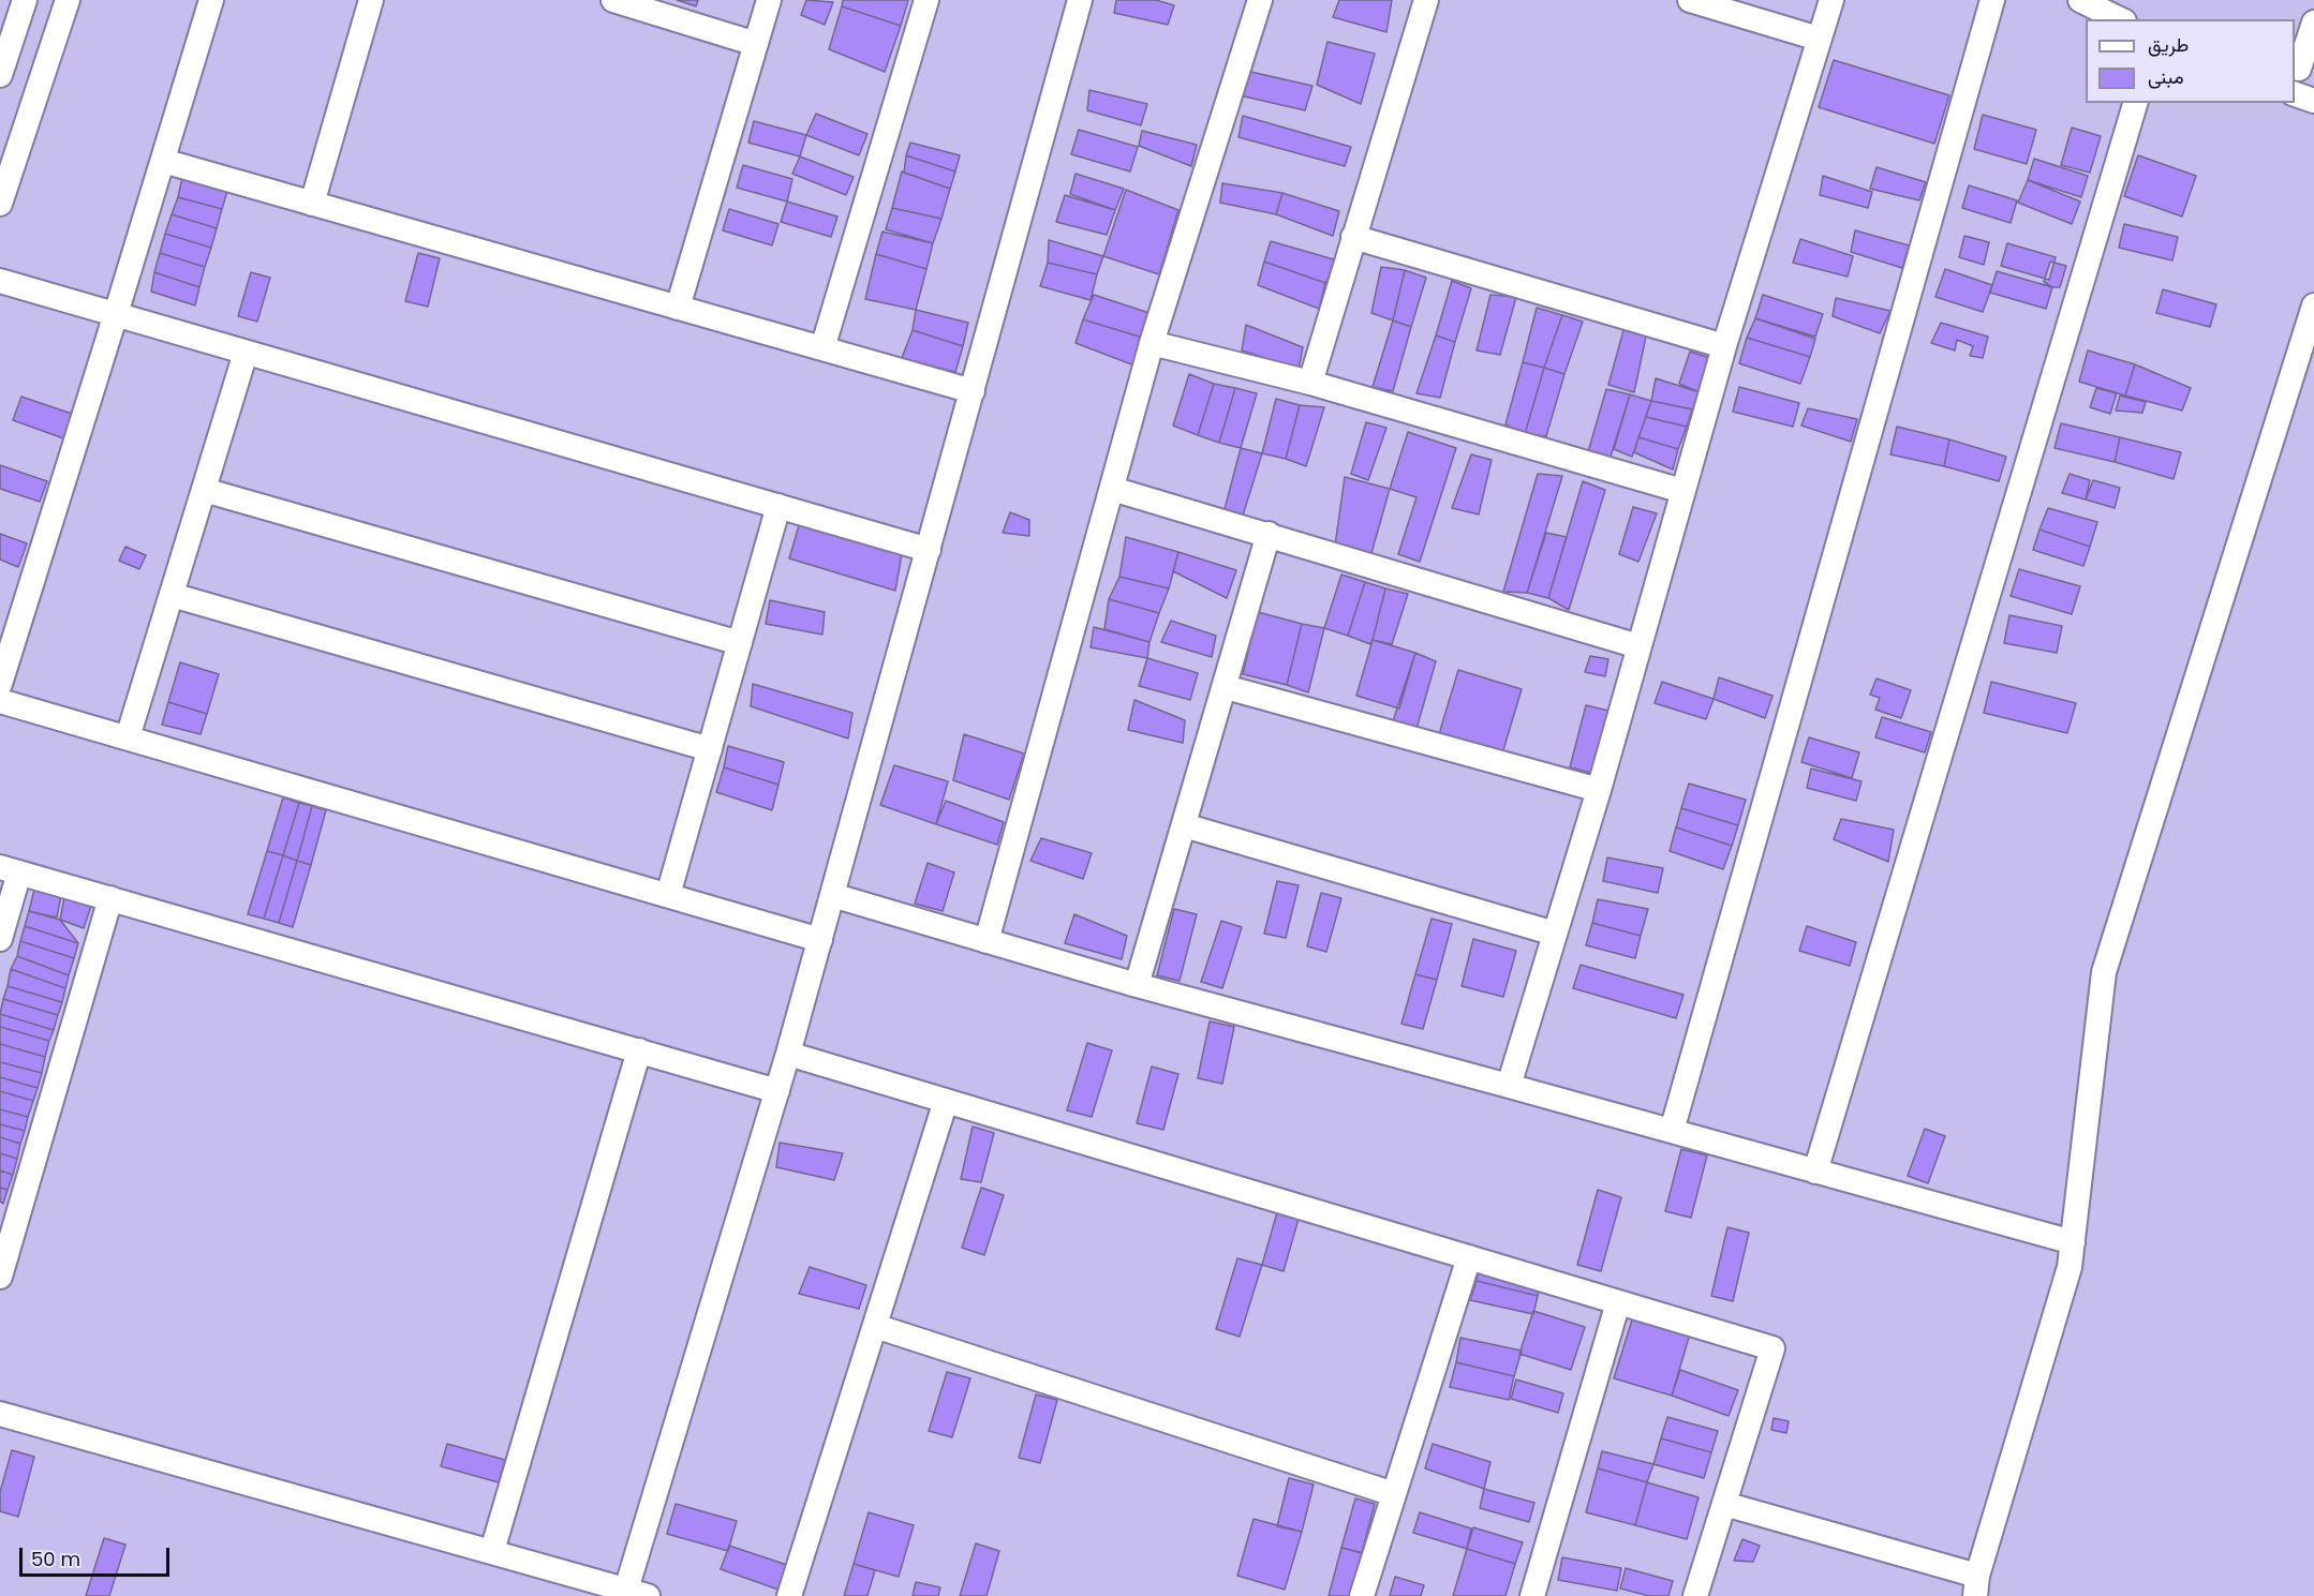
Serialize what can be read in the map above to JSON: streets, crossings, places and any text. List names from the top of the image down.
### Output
{
  "legend": ["طريق", "مبنى"],
  "scale_bar": "50 m"
}
